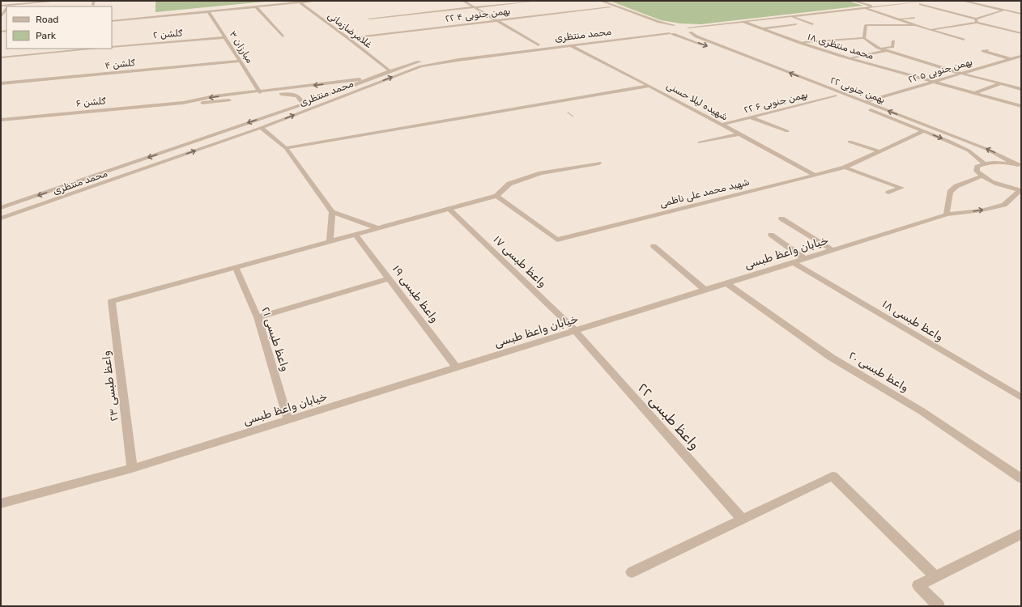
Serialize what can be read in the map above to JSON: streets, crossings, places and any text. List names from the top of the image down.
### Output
{
  "streets": {
    "street": [
      "۲۲ بهمن جنوبی ۴",
      "غلامرضازمانی",
      "ګلشن ۲",
      "محمد منتظری",
      "محمد منتظری ۱۸",
      "مبارزان ۳",
      "ګلشن ۴",
      "۲۲ بهمن جنوبی ۵",
      "۲۲ بهمن جنوبی",
      "شهیده لیلا حسنی",
      "ګلشن ۶",
      "۲۲ بهمن جنوبی ۶",
      "شهید محمد علی ناظمی",
      "خیابان واعظ طبسی",
      "واعظ طبسی ۱۷",
      "واعظ طبسی ۱۹",
      "واعظ طبسی ۱۸",
      "واعظ طبسی ۲۱",
      "واعظ طبسی ۲۰",
      "واعظ طبسی ۲۳",
      "واعظ طبسی ۲۲"
    ]
  },
  "crossings": [
    ["۲۲ بهمن جنوبی ۴", "غلامرضازمانی"],
    ["غلامرضازمانی", "محمد منتظری"],
    ["ګلشن ۲", "مبارزان ۳"],
    ["محمد منتظری", "۲۲ بهمن جنوبی"],
    ["محمد منتظری", "شهیده لیلا حسنی"],
    ["محمد منتظری ۱۸", "۲۲ بهمن جنوبی ۵"],
    ["مبارزان ۳", "ګلشن ۴"],
    ["۲۲ بهمن جنوبی ۵", "۲۲ بهمن جنوبی"],
    ["۲۲ بهمن جنوبی", "۲۲ بهمن جنوبی ۶"],
    ["۲۲ بهمن جنوبی", "شهید محمد علی ناظمی"],
    ["شهیده لیلا حسنی", "۲۲ بهمن جنوبی ۶"],
    ["شهیده لیلا حسنی", "شهید محمد علی ناظمی"],
    ["خیابان واعظ طبسی", "واعظ طبسی ۱۷"],
    ["خیابان واعظ طبسی", "واعظ طبسی ۱۹"],
    ["خیابان واعظ طبسی", "واعظ طبسی ۱۸"],
    ["خیابان واعظ طبسی", "واعظ طبسی ۲۱"],
    ["خیابان واعظ طبسی", "واعظ طبسی ۲۰"],
    ["خیابان واعظ طبسی", "واعظ طبسی ۲۳"],
    ["خیابان واعظ طبسی", "واعظ طبسی ۲۲"],
    ["واعظ طبسی ۱۷", "واعظ طبسی ۲۲"],
    ["واعظ طبسی ۲۱", "واعظ طبسی ۲۳"]
  ],
  "legend": ["Road", "Park"]
}
